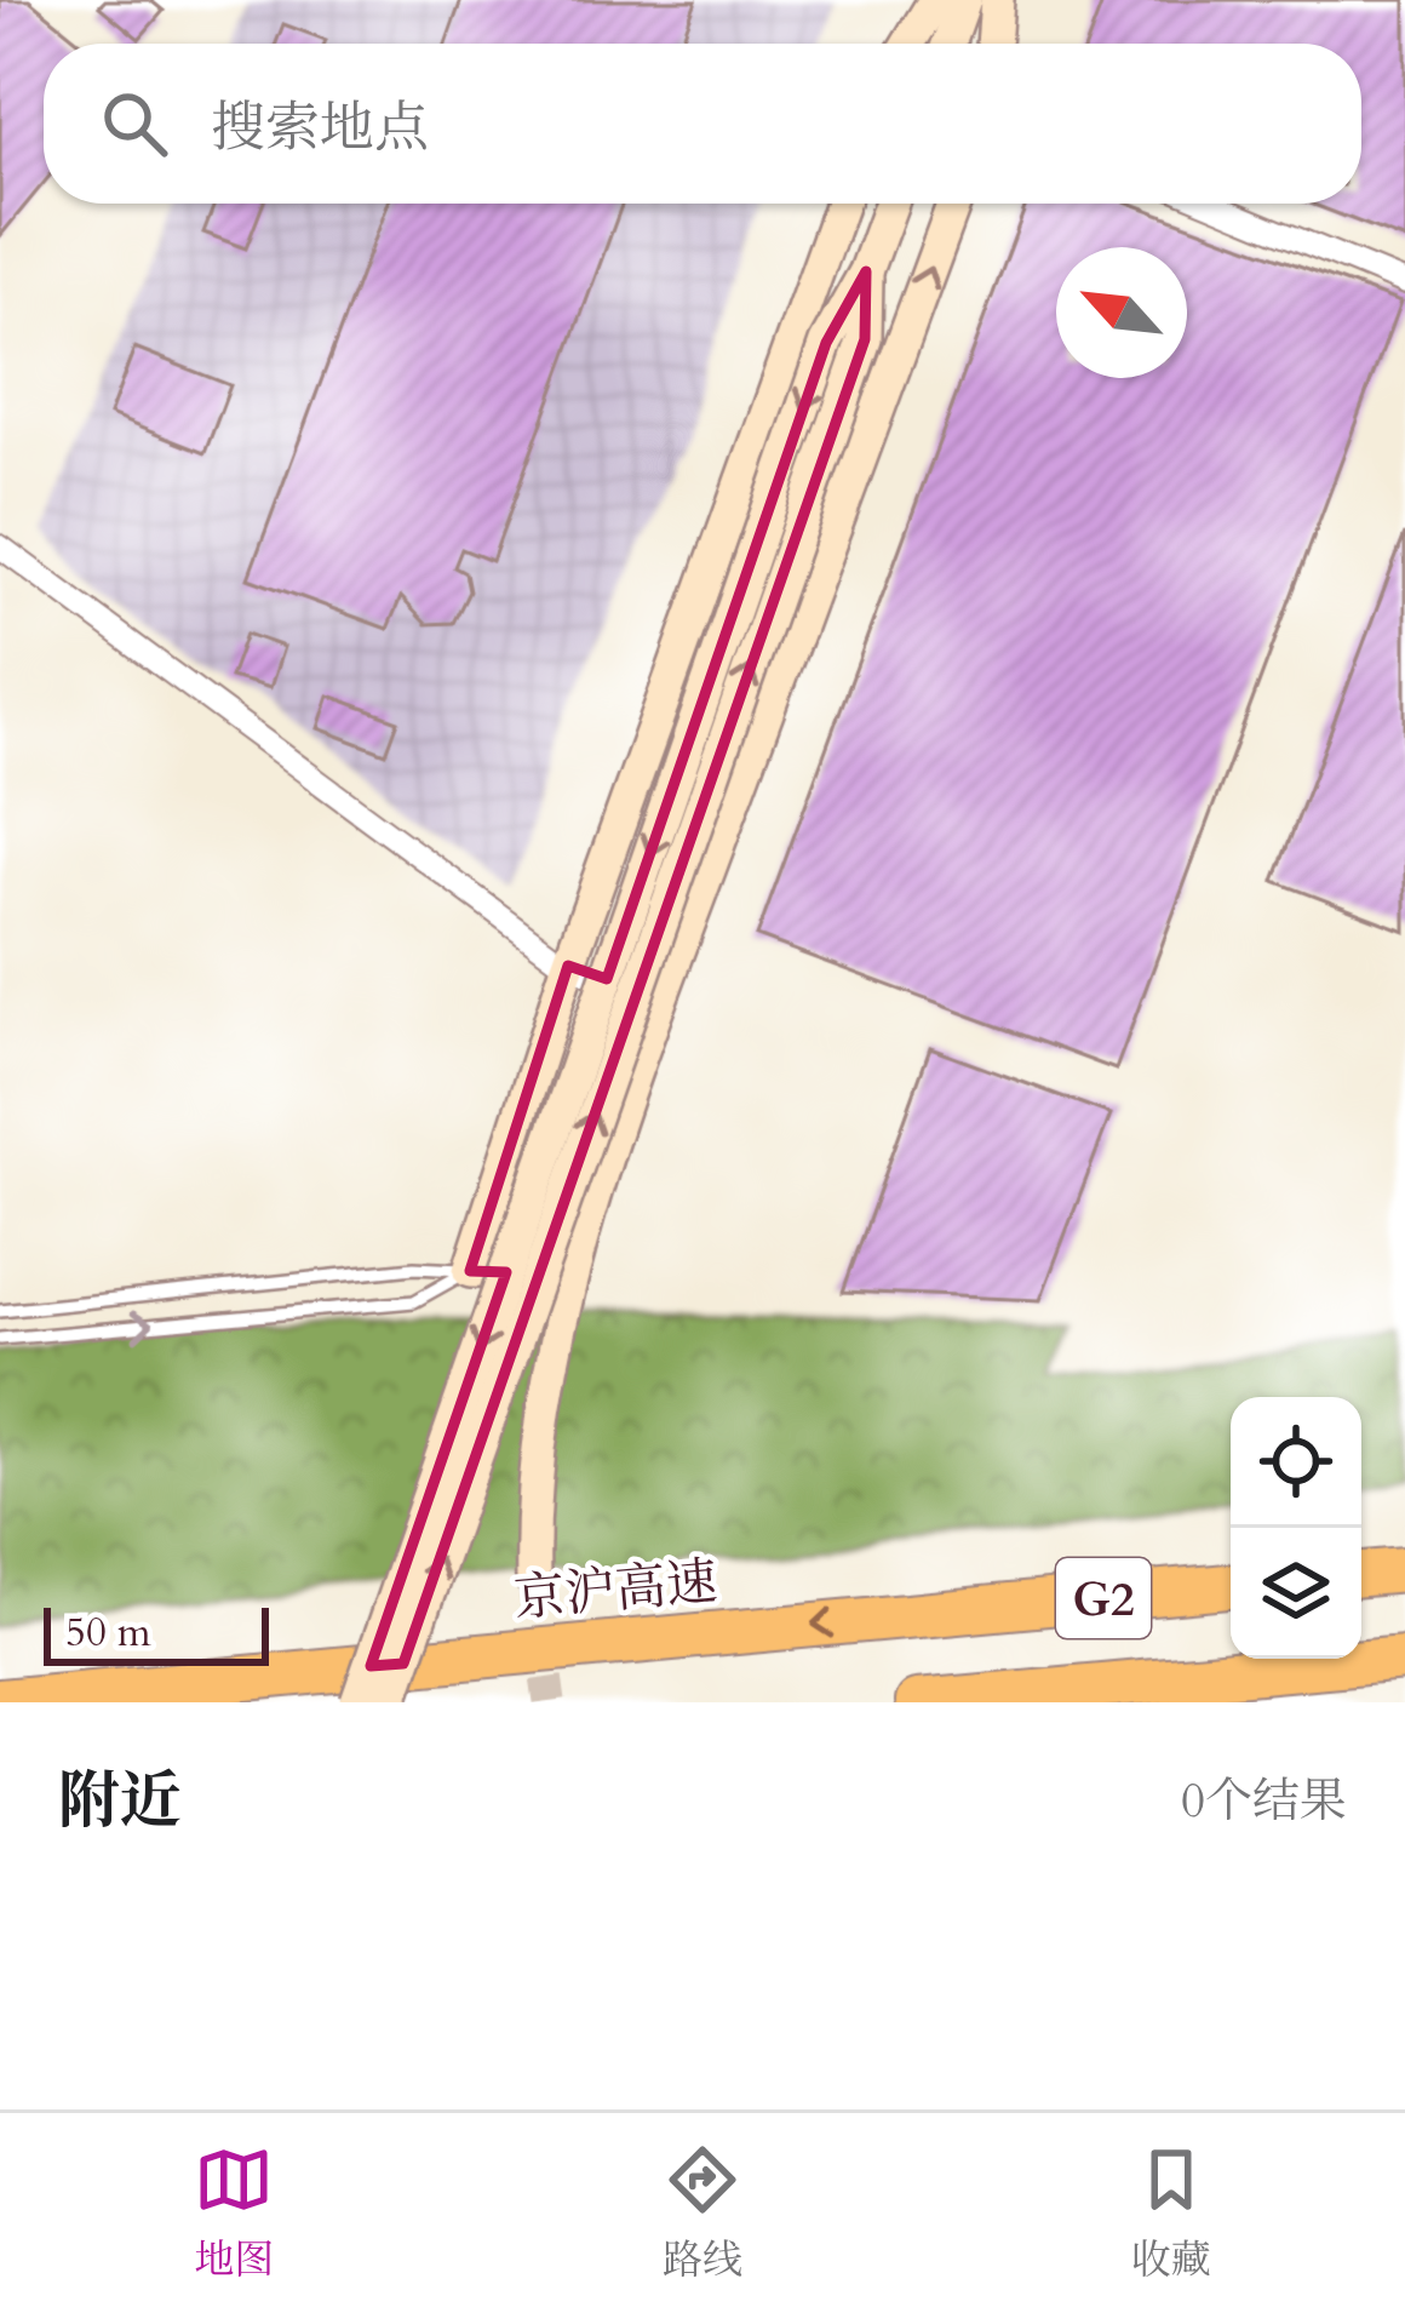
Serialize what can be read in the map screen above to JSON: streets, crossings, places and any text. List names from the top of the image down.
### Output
{
  "streets": {
    "highway": ["京沪高速", "G2"]
  },
  "one_way": ["京沪高速"],
  "scale_bar": "50 m",
  "north": "top left",
  "page": {
    "search": "搜索地点",
    "scale": "50 m",
    "heading": ["附近", "0个结果"],
    "nav": ["地图", "路线", "收藏"]
  }
}
